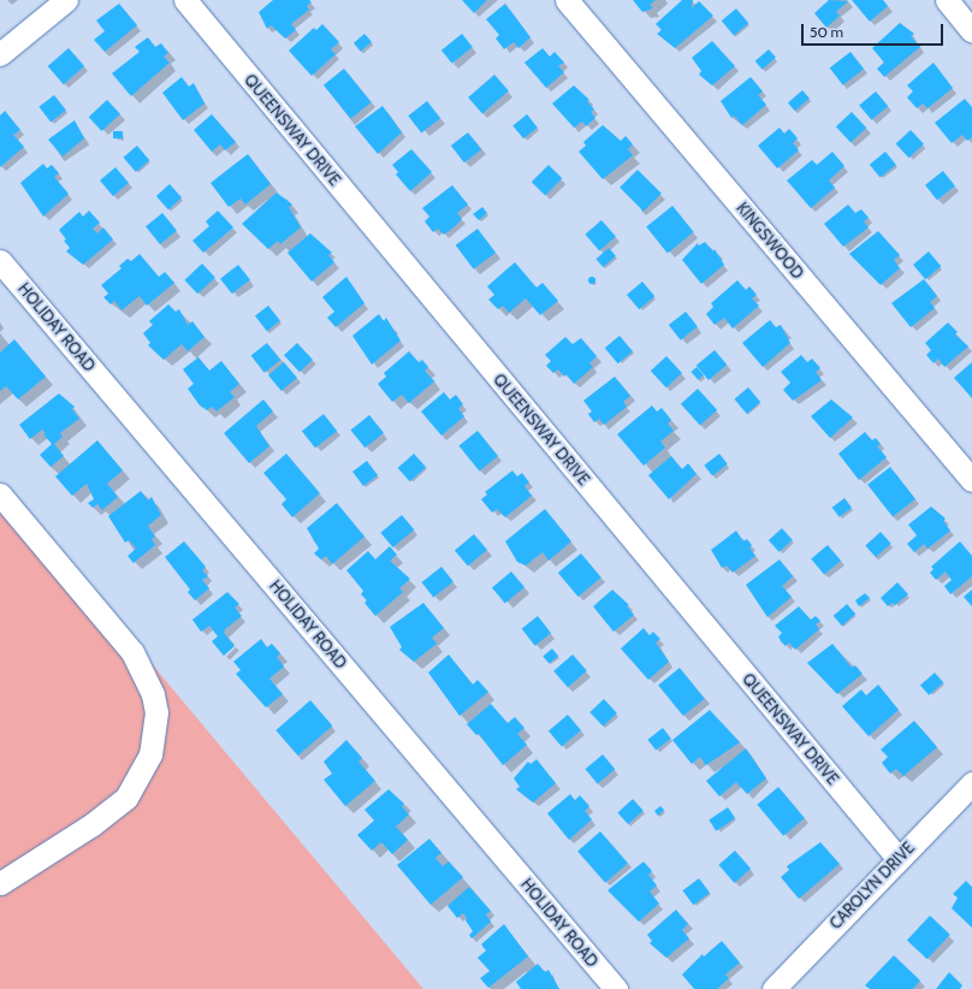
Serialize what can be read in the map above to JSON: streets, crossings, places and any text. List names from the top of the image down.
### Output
{
  "streets": {
    "street": [
      "QUEENSWAY DRIVE",
      "KINGSWOOD",
      "HOLIDAY ROAD",
      "CAROLYN DRIVE"
    ]
  },
  "crossings": [
    ["QUEENSWAY DRIVE", "CAROLYN DRIVE"]
  ],
  "scale_bar": "50 m"
}
